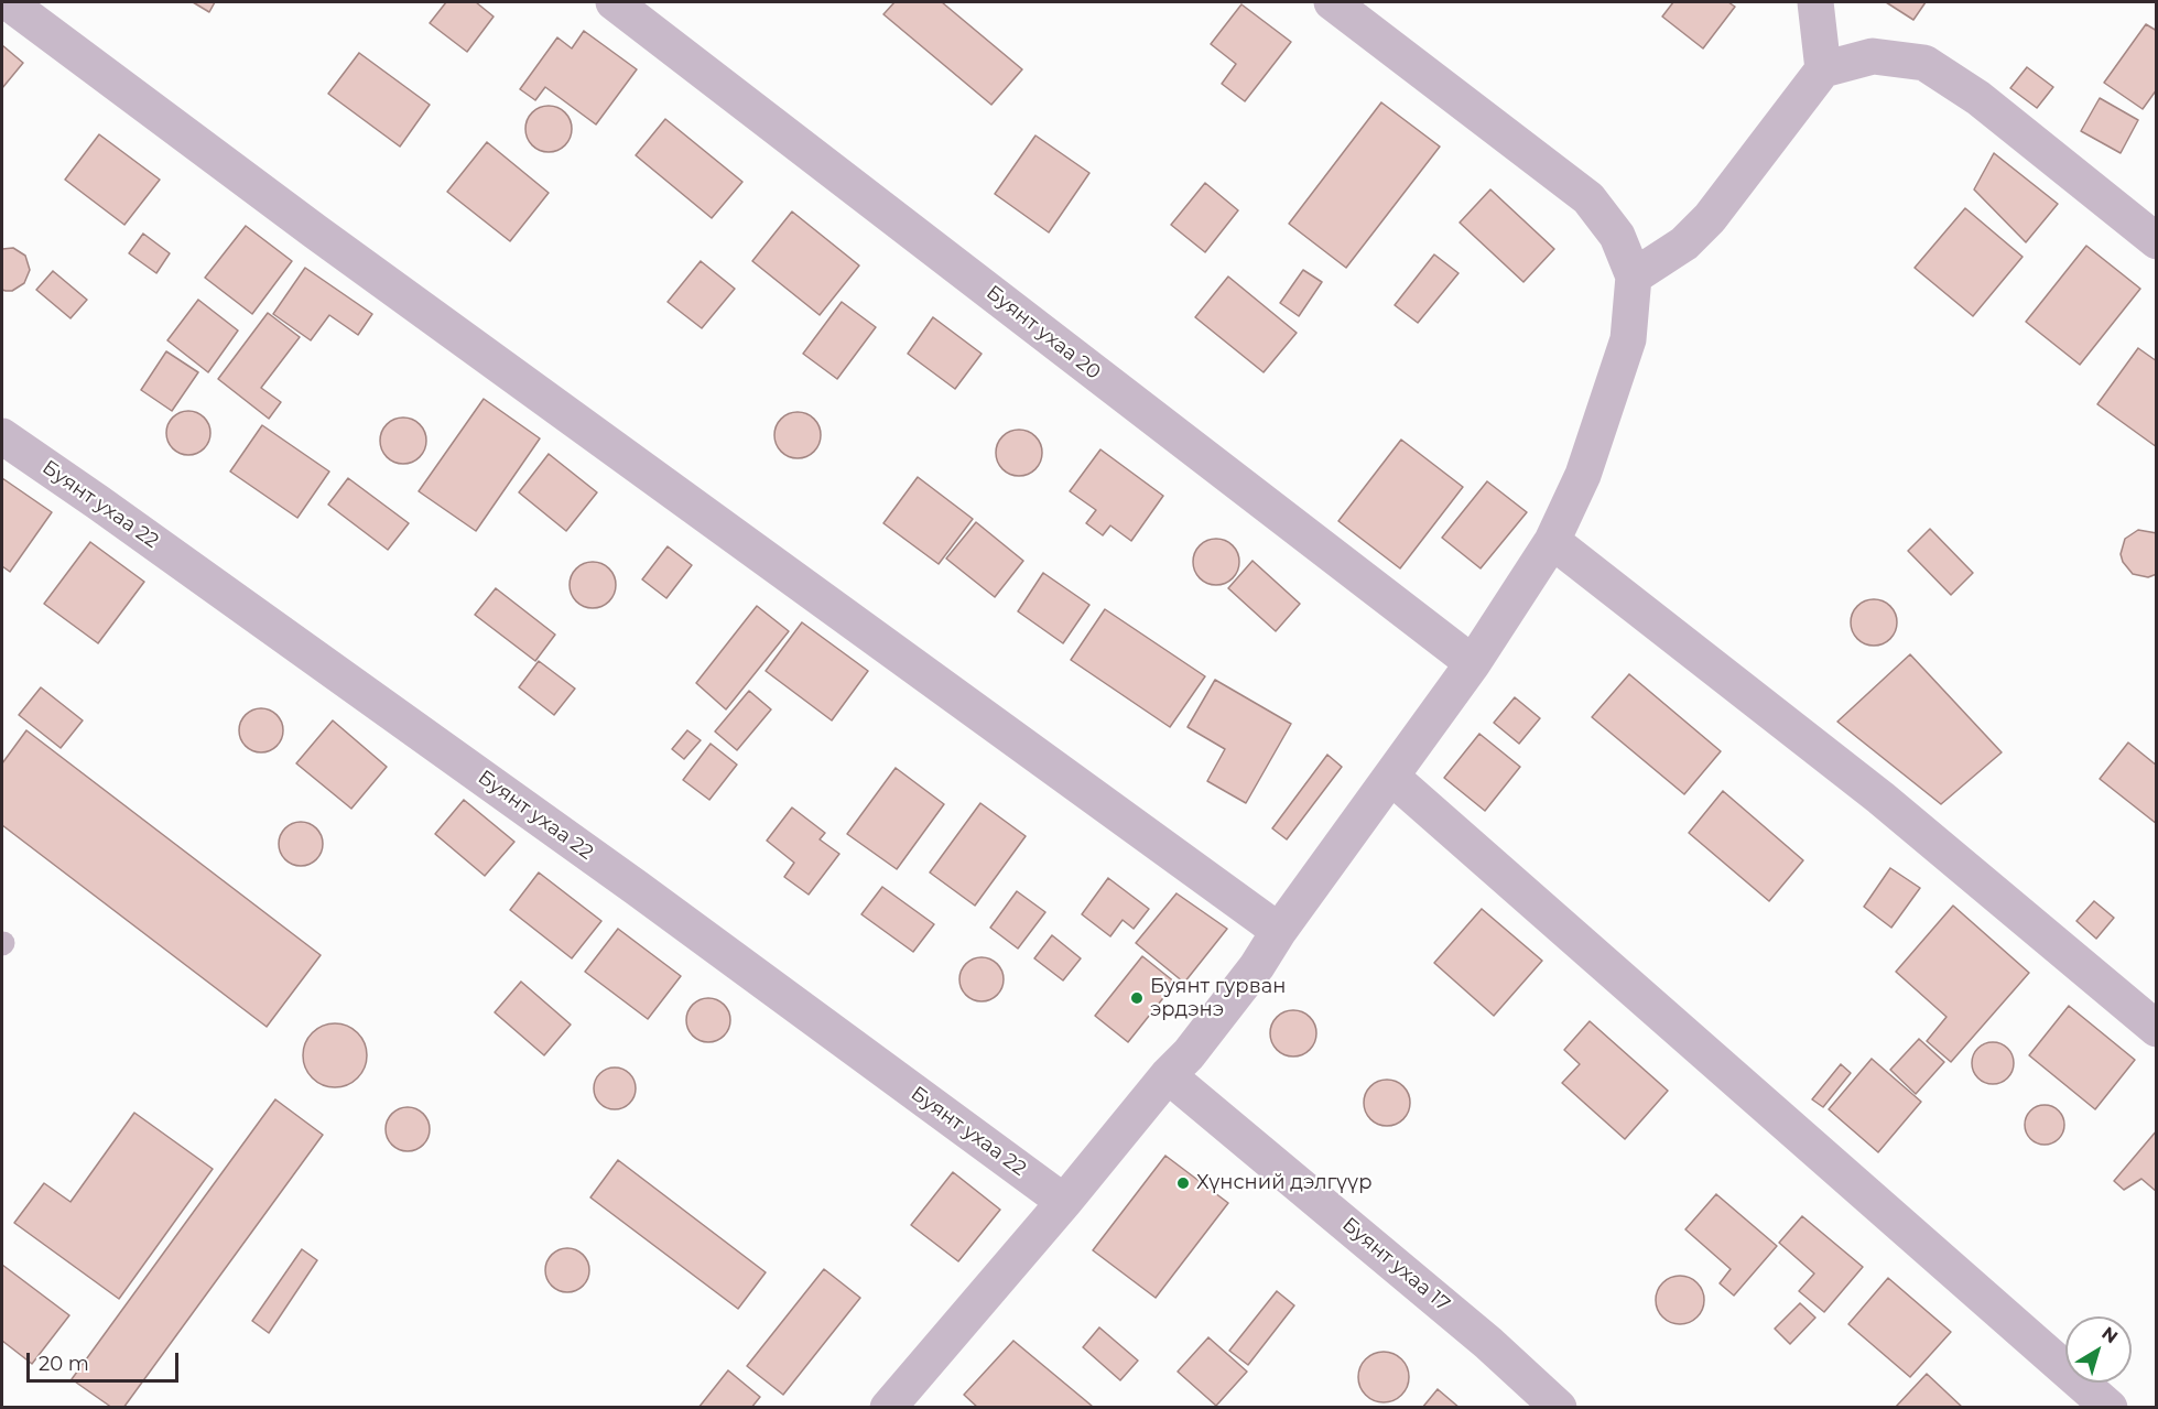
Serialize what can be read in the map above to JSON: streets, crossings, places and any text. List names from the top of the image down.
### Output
{
  "streets": {
    "street": ["Буянт ухаа 20", "Буянт ухаа 22", "Буянт ухаа 17"]
  },
  "places": ["Буянт гурван эрдэнэ", "Хүнсний дэлгүүр"],
  "scale_bar": "20 m",
  "north": "top right"
}
